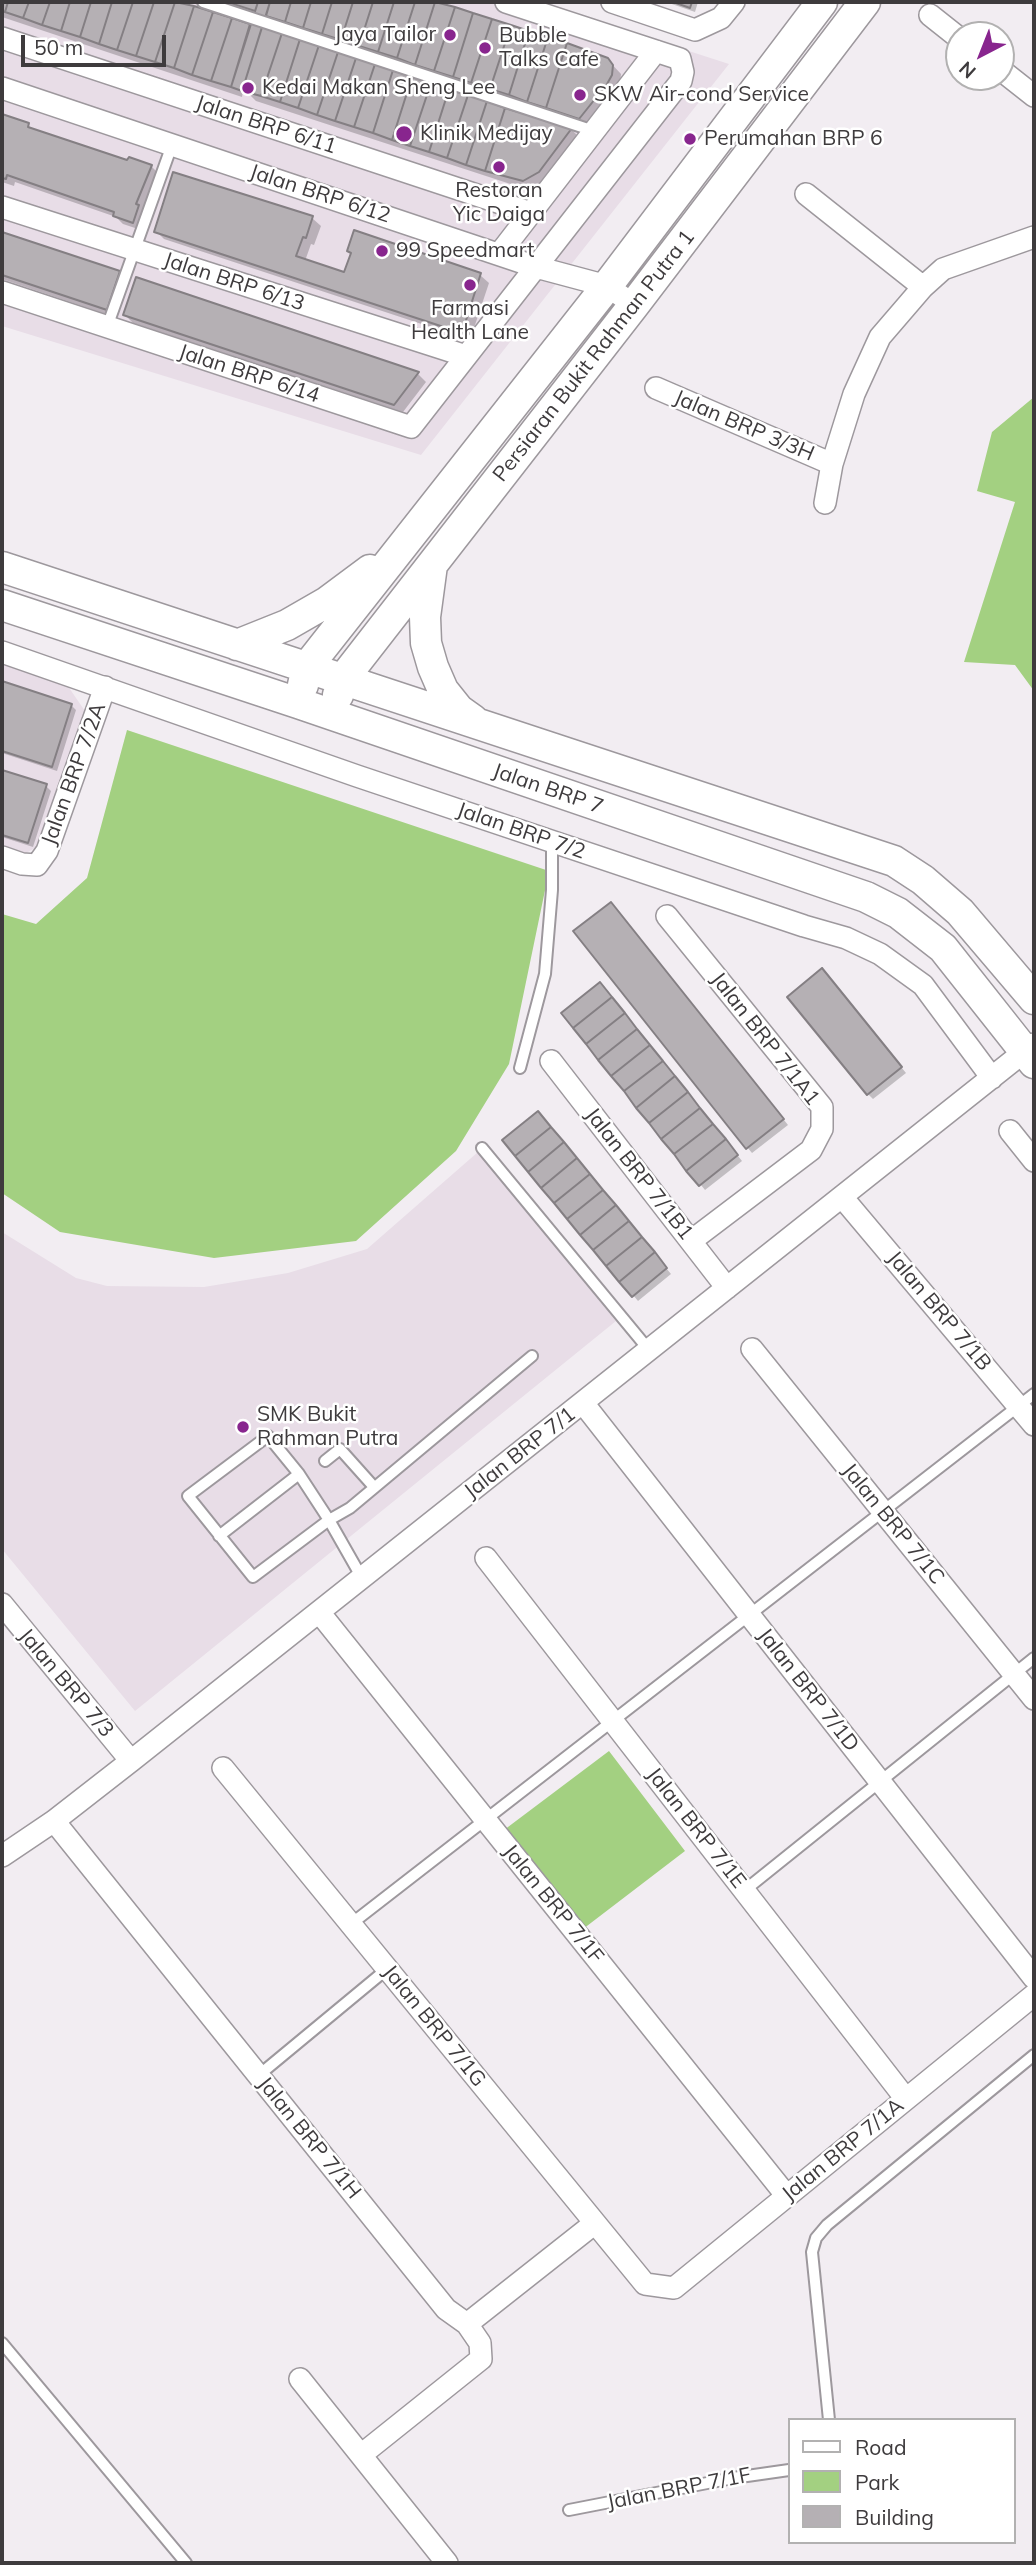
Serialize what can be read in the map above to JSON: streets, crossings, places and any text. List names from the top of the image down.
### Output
{
  "streets": {
    "main road": ["Persiaran Bukit Rahman Putra 1", "Jalan BRP 7"],
    "street": [
      "Jalan BRP 6/11",
      "Jalan BRP 6/12",
      "Jalan BRP 6/13",
      "Jalan BRP 6/14",
      "Jalan BRP 3/3H",
      "Jalan BRP 7/2A",
      "Jalan BRP 7/2",
      "Jalan BRP 7/1A1",
      "Jalan BRP 7/1B1",
      "Jalan BRP 7/1B",
      "Jalan BRP 7/1",
      "Jalan BRP 7/1C",
      "Jalan BRP 7/3",
      "Jalan BRP 7/1D",
      "Jalan BRP 7/1E",
      "Jalan BRP 7/1F",
      "Jalan BRP 7/1G",
      "Jalan BRP 7/1H",
      "Jalan BRP 7/1A"
    ]
  },
  "crossings": [
    ["Jalan BRP 6/12", "Persiaran Bukit Rahman Putra 1"],
    ["Jalan BRP 6/13", "Jalan BRP 6/14"],
    ["Persiaran Bukit Rahman Putra 1", "Jalan BRP 7"],
    ["Jalan BRP 7/2A", "Jalan BRP 7/2"],
    ["Jalan BRP 7", "Jalan BRP 7/1"],
    ["Jalan BRP 7/2", "Jalan BRP 7/1"],
    ["Jalan BRP 7/1A1", "Jalan BRP 7/1B1"],
    ["Jalan BRP 7/1B1", "Jalan BRP 7/1"],
    ["Jalan BRP 7/1B", "Jalan BRP 7/1"],
    ["Jalan BRP 7/1", "Jalan BRP 7/3"],
    ["Jalan BRP 7/1", "Jalan BRP 7/1D"],
    ["Jalan BRP 7/1", "Jalan BRP 7/1F"],
    ["Jalan BRP 7/1", "Jalan BRP 7/1H"],
    ["Jalan BRP 7/1E", "Jalan BRP 7/1A"],
    ["Jalan BRP 7/1F", "Jalan BRP 7/1A"],
    ["Jalan BRP 7/1G", "Jalan BRP 7/1A"]
  ],
  "places": [
    "Jaya Tailor",
    "Bubble Talks Cafe",
    "Kedai Makan Sheng Lee",
    "SKW Air-cond Service",
    "Klinik Medijay",
    "Perumahan BRP 6",
    "Restoran Yic Daiga",
    "99 Speedmart",
    "Farmasi Health Lane",
    "SMK Bukit Rahman Putra"
  ],
  "legend": ["Road", "Park", "Building"],
  "scale_bar": "50 m",
  "north": "bottom left"
}
